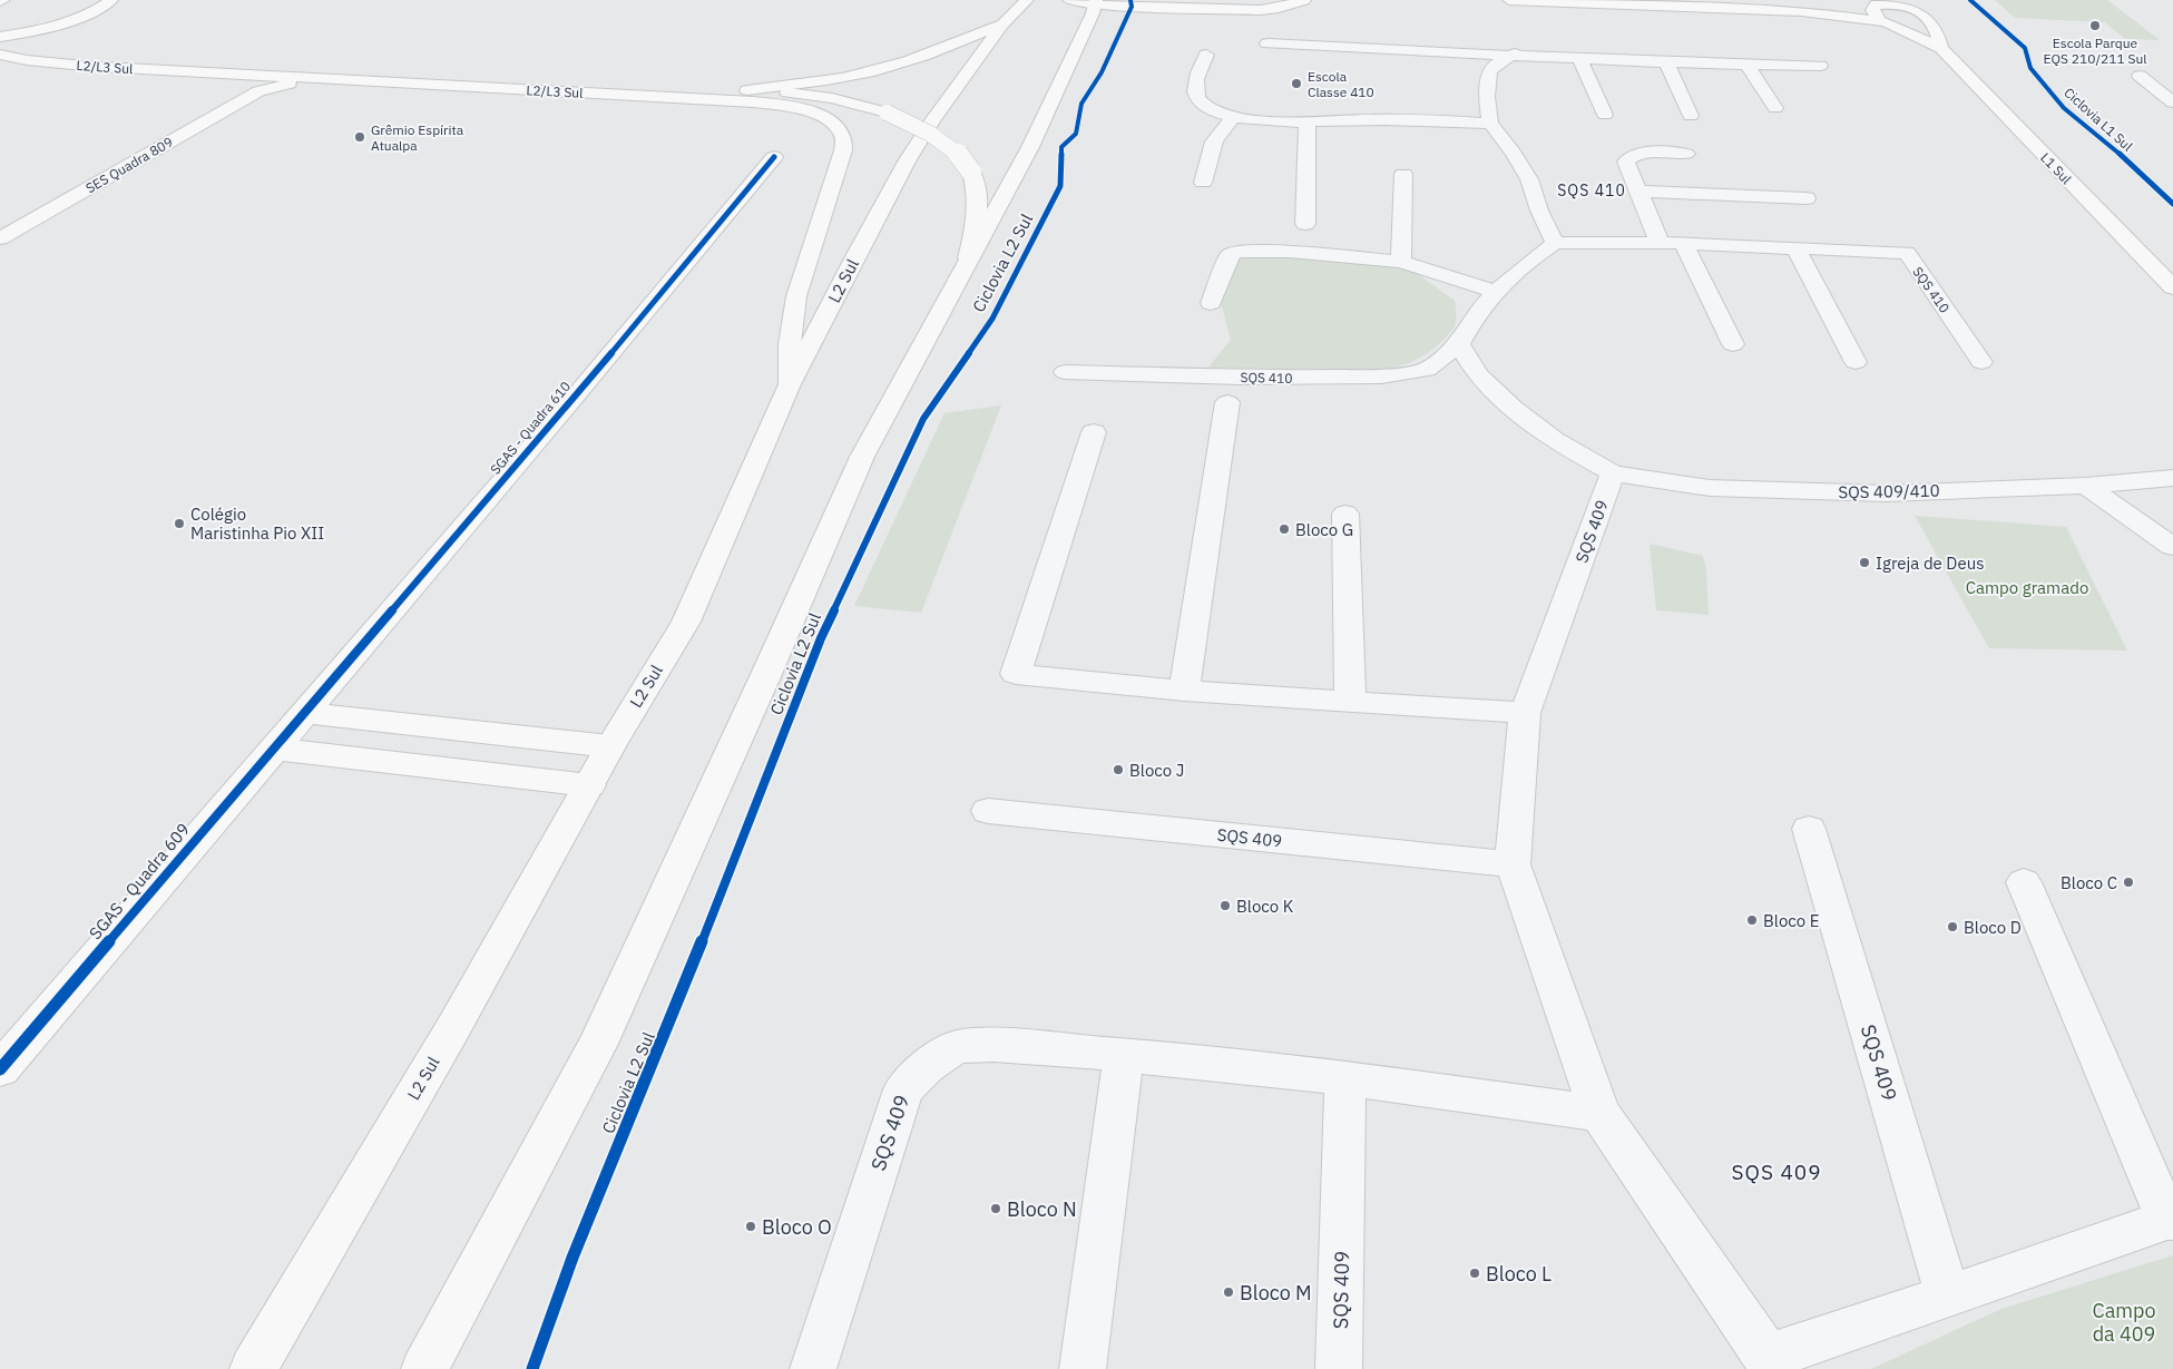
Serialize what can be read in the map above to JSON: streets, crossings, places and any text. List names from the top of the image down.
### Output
{
  "streets": {
    "main road": [
      "L2/L3 Sul",
      "SES Quadra 809",
      "L1 Sul",
      "L2 Sul",
      "SGAS - Quadra 610",
      "SGAS - Quadra 609"
    ],
    "street": ["SQS 410", "SQS 409/410", "SQS 409"],
    "cycle path": ["Ciclovia L1 Sul", "Ciclovia L2 Sul"]
  },
  "crossings": [
    ["L2/L3 Sul", "SES Quadra 809"],
    ["L2/L3 Sul", "L2 Sul"],
    ["SGAS - Quadra 610", "SGAS - Quadra 609"],
    ["SQS 409/410", "SQS 409"]
  ],
  "districts": ["SQS 410", "SQS 409"],
  "parks": ["Campo gramado", "Campo da 409"],
  "places": [
    "Escola Parque EQS 210/211 Sul",
    "Escola Classe 410",
    "Grêmio Espírita Atualpa",
    "Colégio Maristinha Pio XII",
    "Bloco G",
    "Igreja de Deus",
    "Bloco J",
    "Bloco C",
    "Bloco K",
    "Bloco E",
    "Bloco D",
    "Bloco N",
    "Bloco O",
    "Bloco L",
    "Bloco M"
  ]
}
